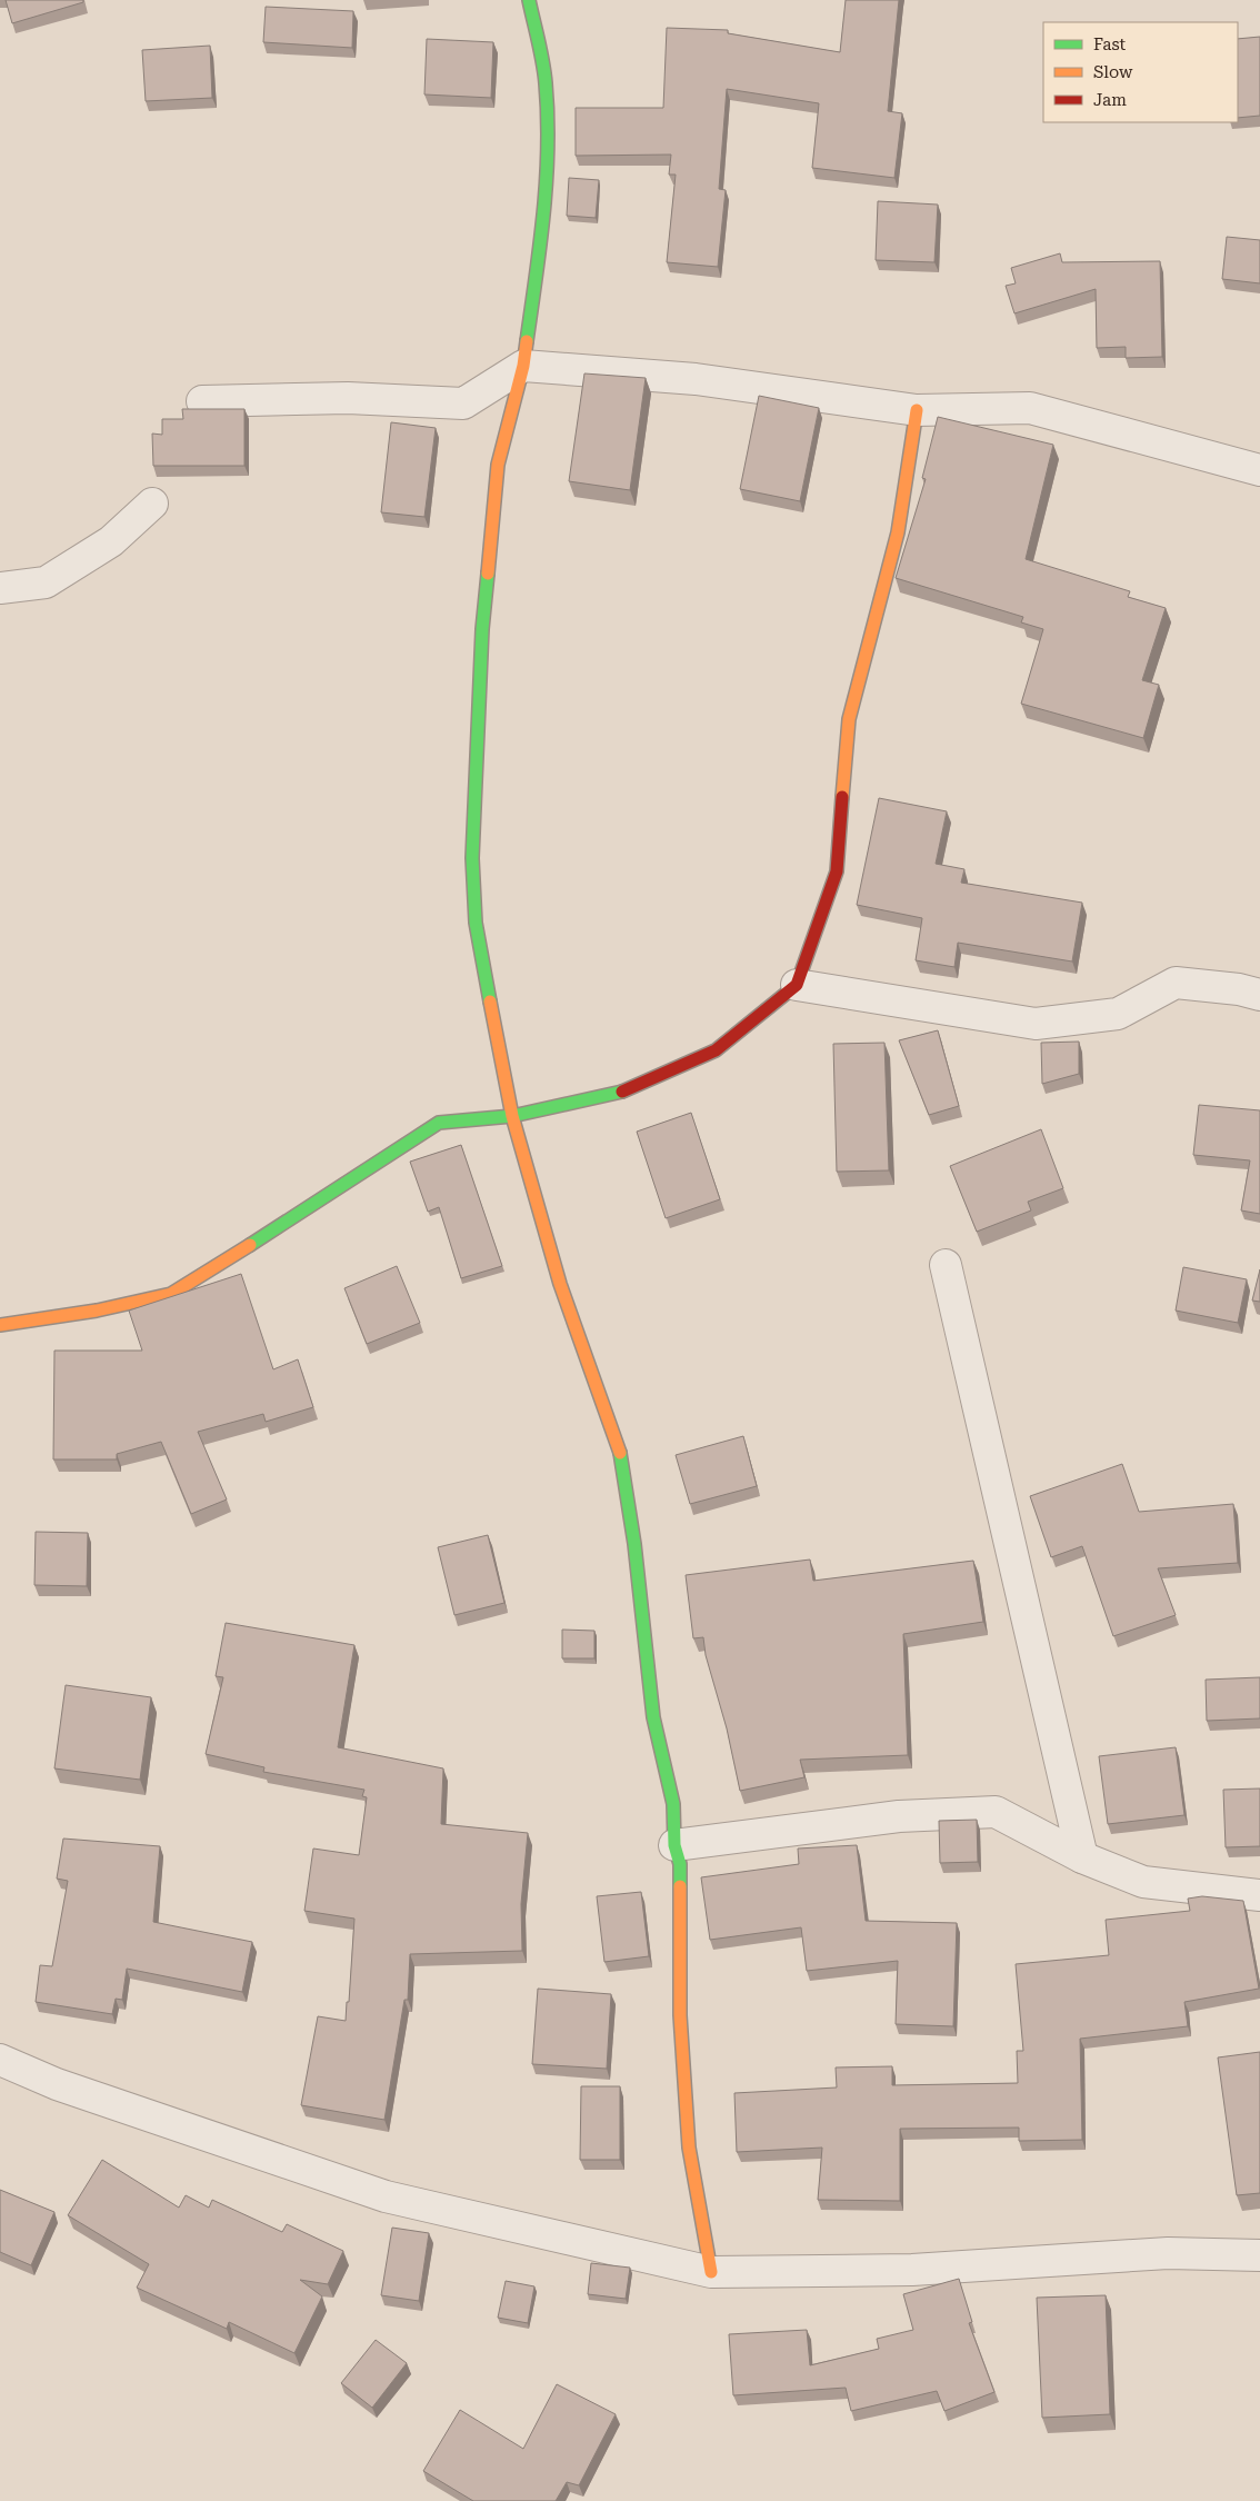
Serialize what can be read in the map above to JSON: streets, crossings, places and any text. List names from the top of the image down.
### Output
{
  "legend": ["Fast", "Slow", "Jam"]
}
